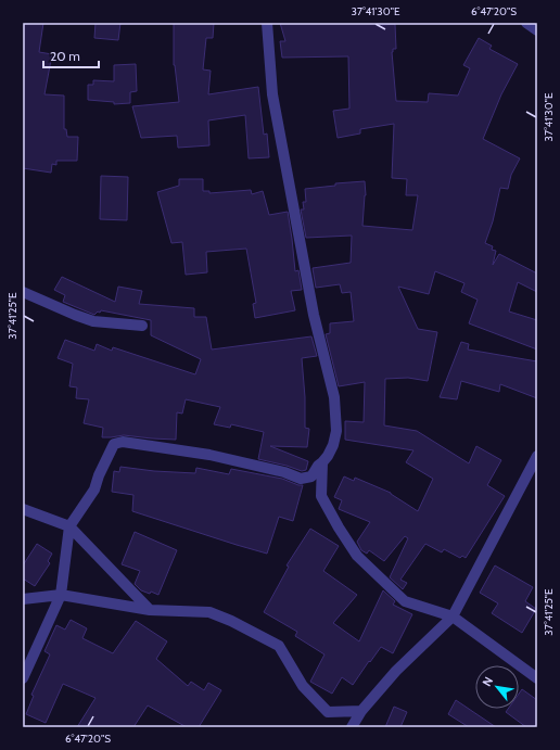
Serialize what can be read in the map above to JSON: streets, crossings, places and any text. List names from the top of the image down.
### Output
{
  "scale_bar": "20 m",
  "north": "top left",
  "coordinates": ["37°41'30\"E", "6°47'20\"S", "37°41'25\"E"]
}
